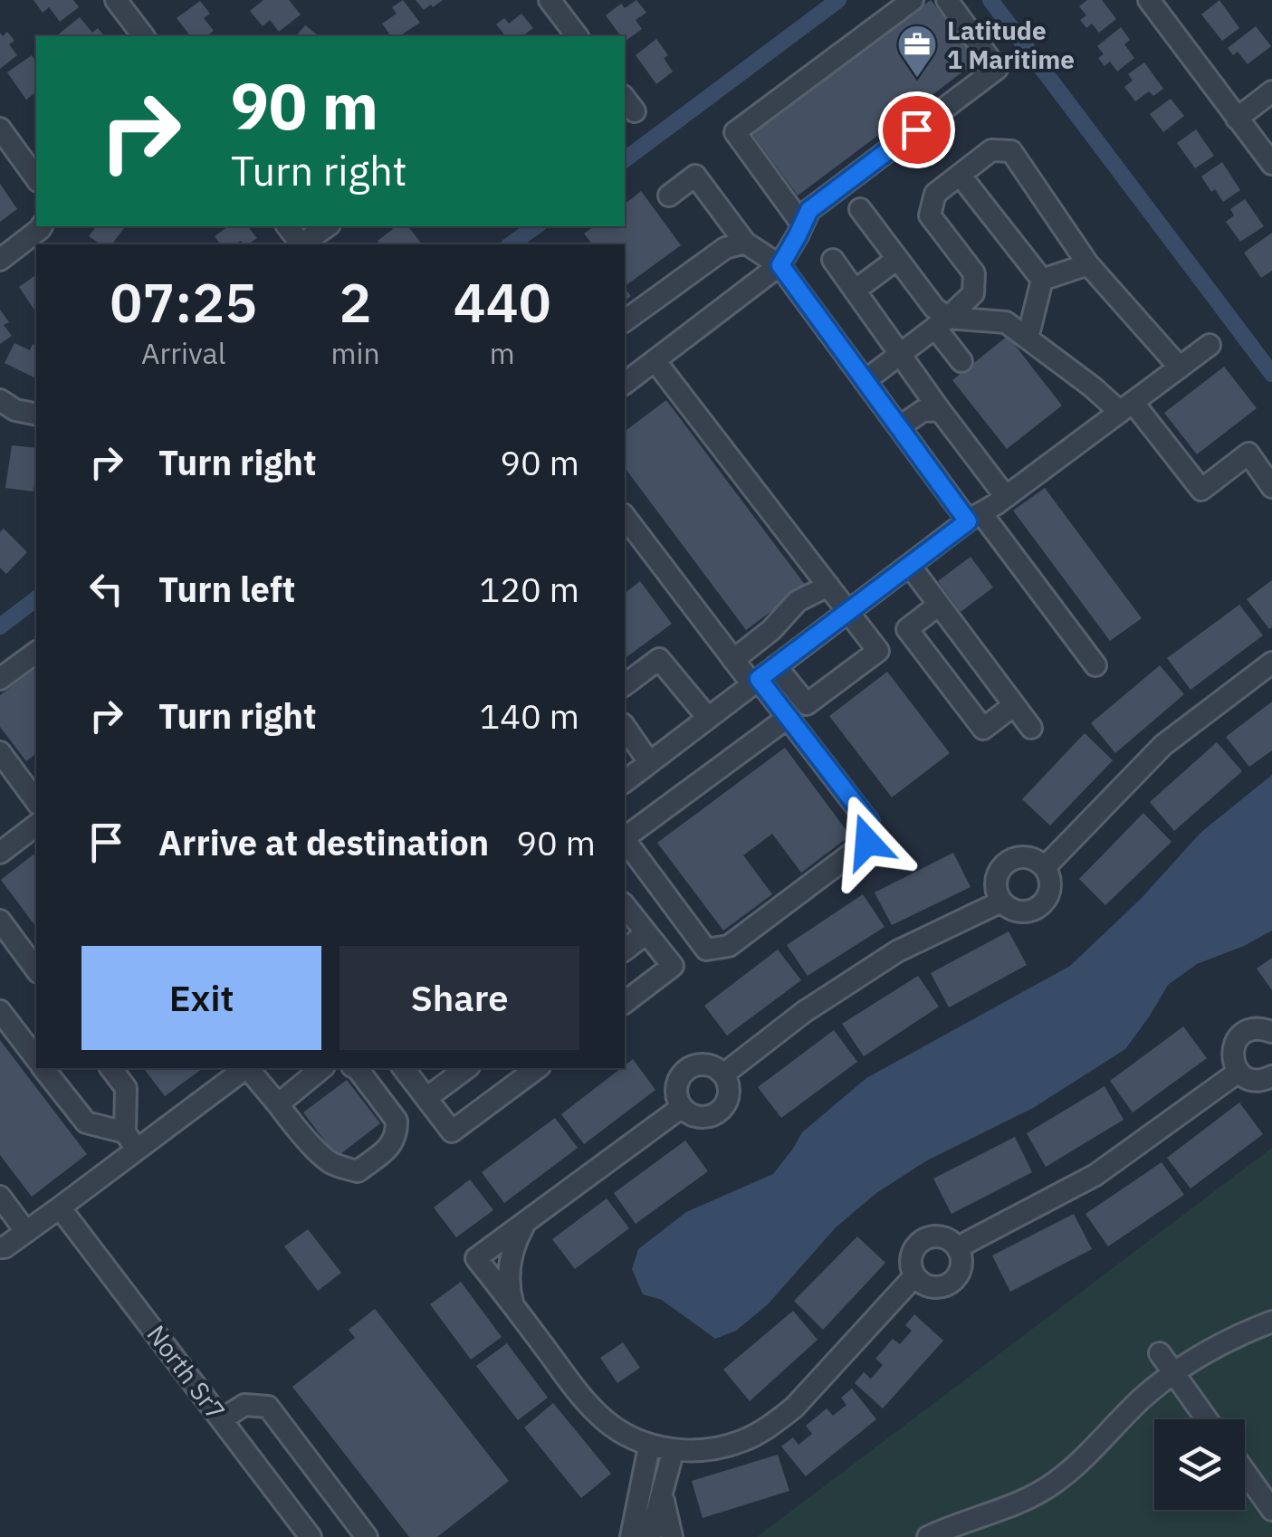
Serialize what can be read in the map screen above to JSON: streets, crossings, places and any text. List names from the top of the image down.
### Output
{
  "streets": {
    "street": ["North Sr7"]
  },
  "places": {
    "office": ["Latitude 1 Maritime"]
  },
  "page": {
    "turn": ["90 m", "Turn right"],
    "eta": [
      "07:25",
      "Arrival",
      "2",
      "min",
      "440",
      "m"
    ],
    "list": [
      {
        "name": "Turn right",
        "value": "90 m"
      },
      {
        "name": "Turn left",
        "value": "120 m"
      },
      {
        "name": "Turn right",
        "value": "140 m"
      },
      {
        "name": "Arrive at destination",
        "value": "90 m"
      }
    ],
    "buttons": ["Exit", "Share"]
  }
}
